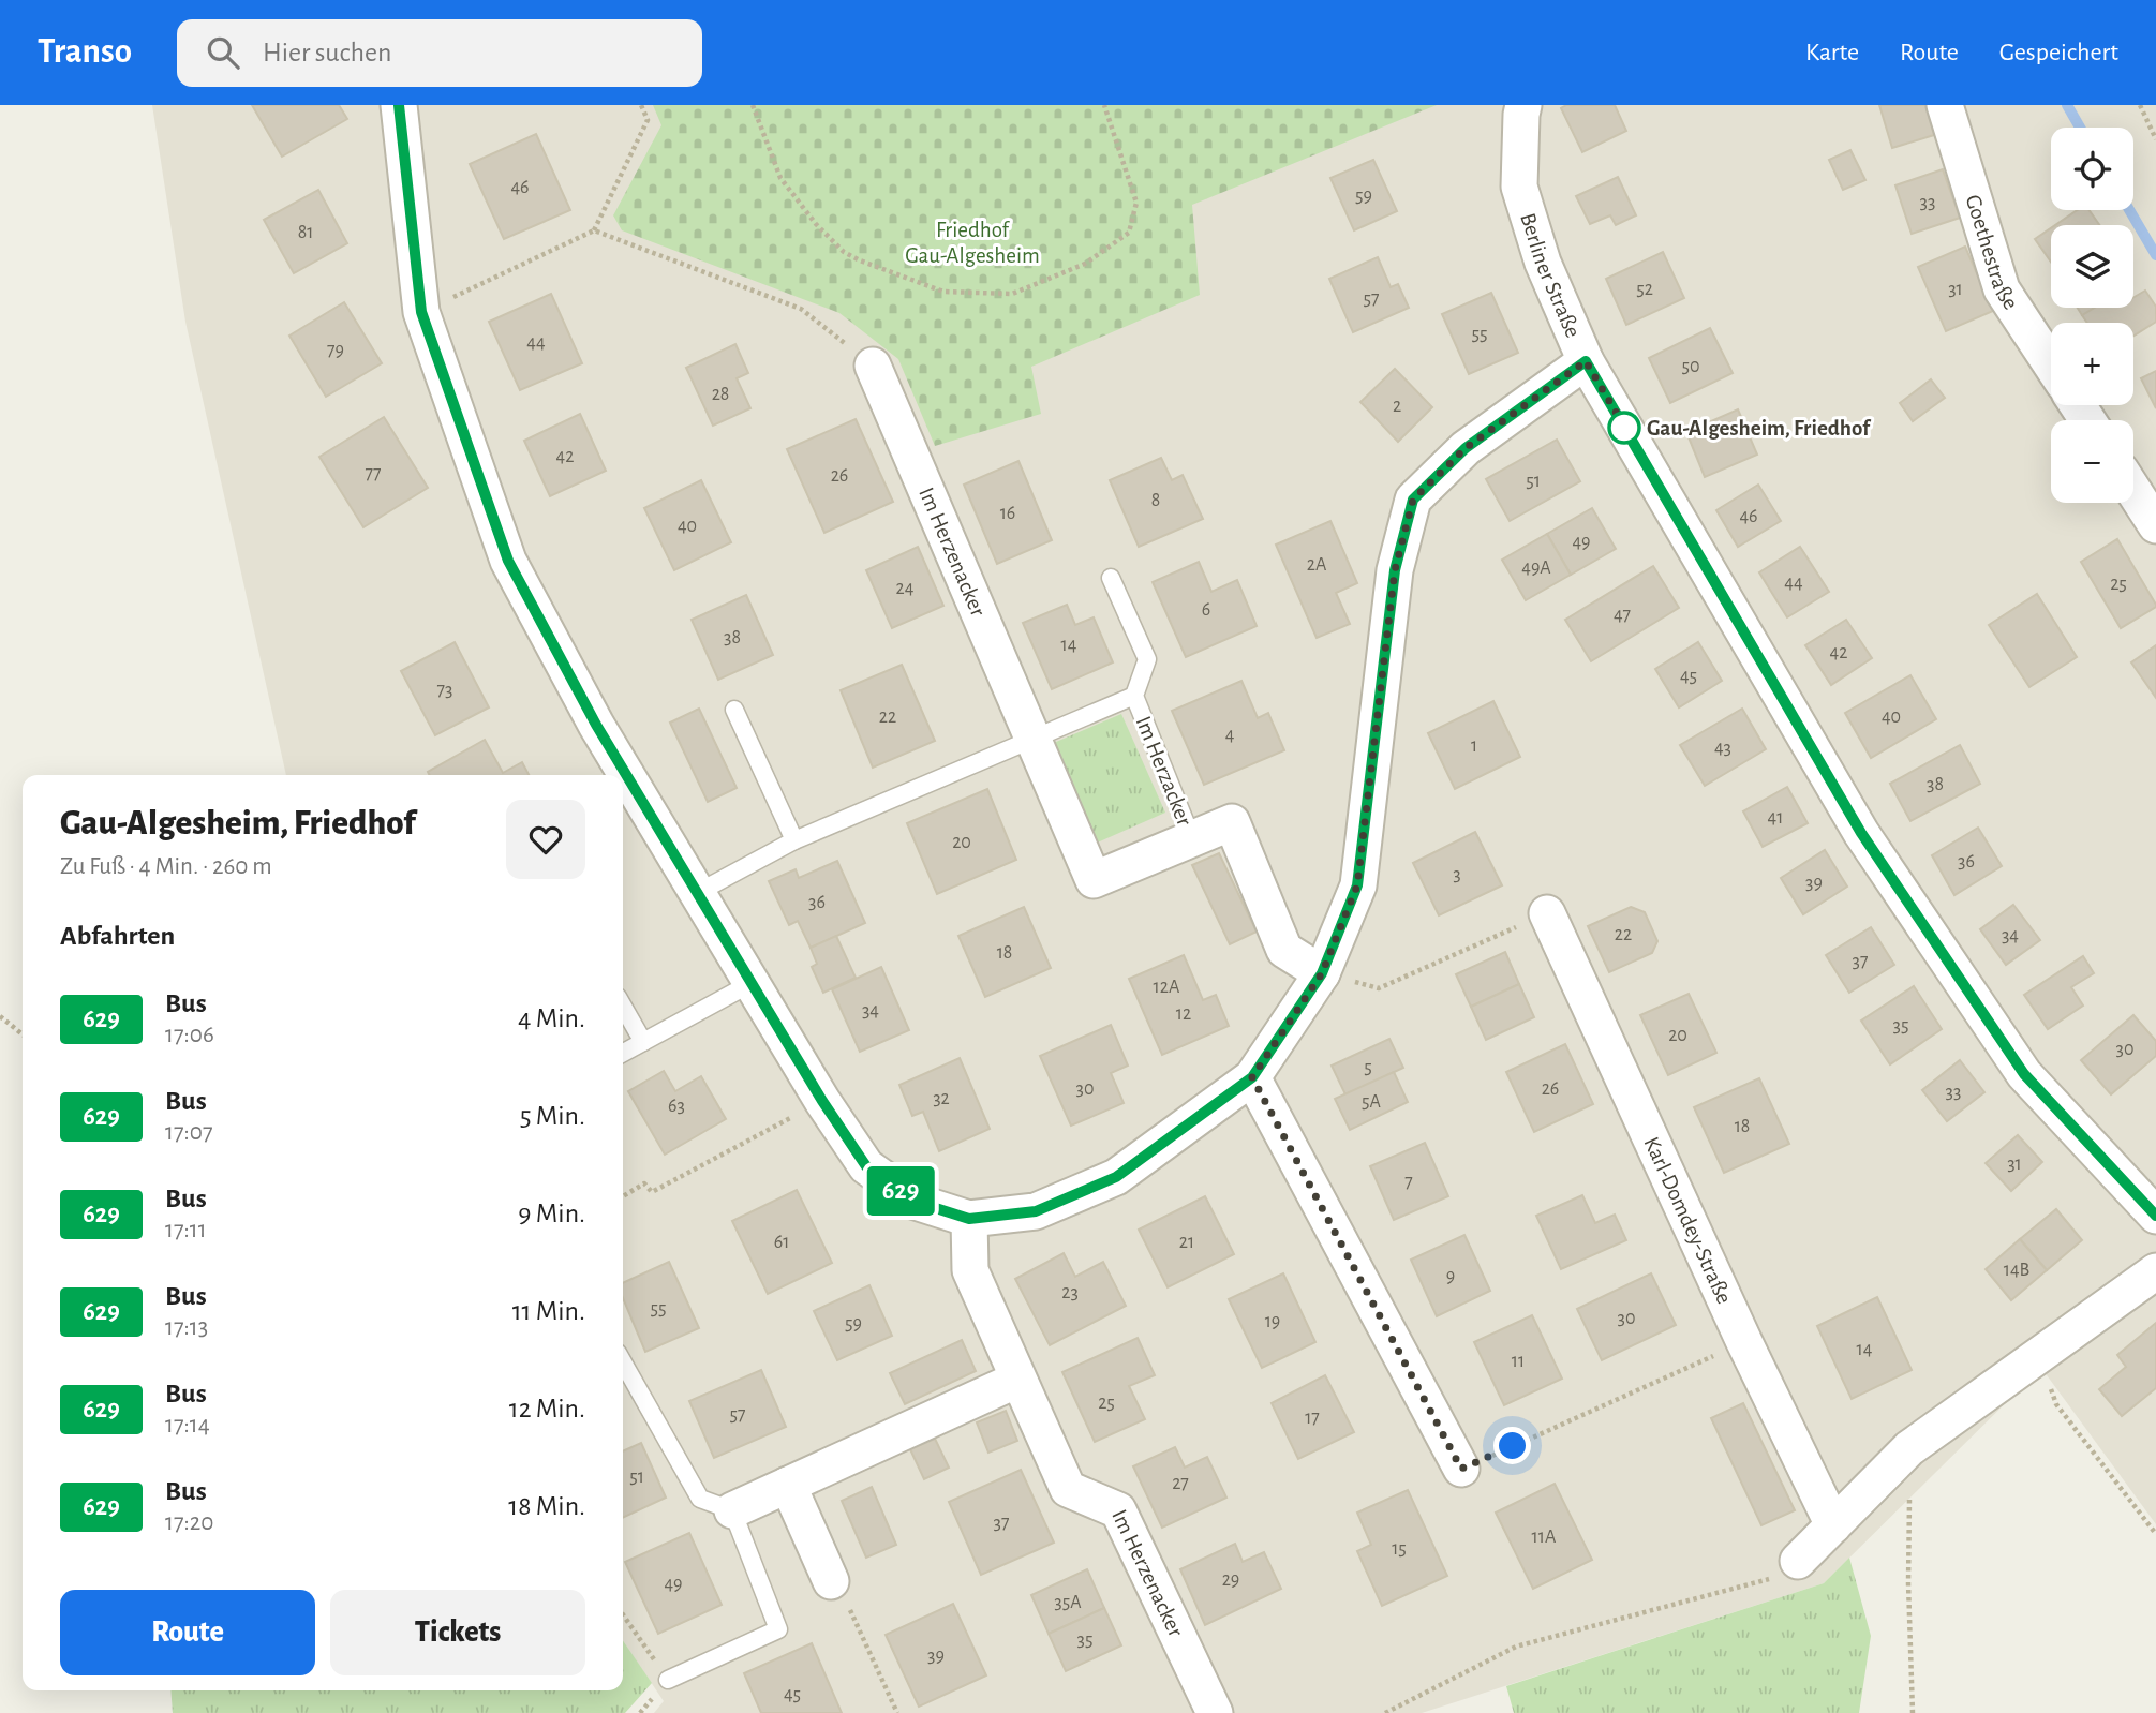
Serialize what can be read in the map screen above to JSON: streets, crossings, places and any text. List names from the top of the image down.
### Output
{
  "streets": {
    "street": [
      "Goethestraße",
      "Berliner Straße",
      "Im Herzenacker",
      "Karl-Domdey-Straße"
    ],
    "lane": ["Im Herzacker"]
  },
  "crossings": [
    ["Im Herzenacker", "Im Herzacker"]
  ],
  "parks": ["Friedhof Gau-Algesheim"],
  "places": ["Gau-Algesheim, Friedhof"],
  "lines": ["bus line 629"],
  "house_numbers": [
    "46",
    "59",
    "33",
    "81",
    "52",
    "31",
    "57",
    "55",
    "44",
    "79",
    "50",
    "28",
    "2",
    "42",
    "77",
    "26",
    "51",
    "8",
    "16",
    "46",
    "40",
    "49",
    "2A",
    "49A",
    "44",
    "25",
    "24",
    "6",
    "47",
    "38",
    "14",
    "42",
    "45",
    "73",
    "22",
    "40",
    "4",
    "1",
    "43",
    "38",
    "41",
    "20",
    "36",
    "3",
    "39",
    "36",
    "22",
    "34",
    "18",
    "37",
    "12A",
    "34",
    "12",
    "35",
    "20",
    "30",
    "5",
    "30",
    "26",
    "33",
    "32",
    "5A",
    "63",
    "18",
    "31",
    "7",
    "61",
    "21",
    "14B",
    "9",
    "23",
    "55",
    "30",
    "19",
    "59",
    "14",
    "11",
    "25",
    "57",
    "17",
    "51",
    "27",
    "37",
    "11A",
    "15",
    "29",
    "49",
    "35A",
    "35",
    "39",
    "45"
  ],
  "page": {
    "header": "Transo",
    "search": "Hier suchen",
    "nav": ["Karte", "Route", "Gespeichert"],
    "on_map": "629",
    "map_buttons": ["+", "−"],
    "heading": [
      ["Gau-Algesheim, Friedhof", "Zu Fuß · 4 Min. · 260 m"],
      "Abfahrten"
    ],
    "list": [
      {
        "mark": "629",
        "name": "Bus",
        "note": "17:06",
        "value": "4 Min."
      },
      {
        "mark": "629",
        "name": "Bus",
        "note": "17:07",
        "value": "5 Min."
      },
      {
        "mark": "629",
        "name": "Bus",
        "note": "17:11",
        "value": "9 Min."
      },
      {
        "mark": "629",
        "name": "Bus",
        "note": "17:13",
        "value": "11 Min."
      },
      {
        "mark": "629",
        "name": "Bus",
        "note": "17:14",
        "value": "12 Min."
      },
      {
        "mark": "629",
        "name": "Bus",
        "note": "17:20",
        "value": "18 Min."
      }
    ],
    "buttons": ["Route", "Tickets"]
  }
}
